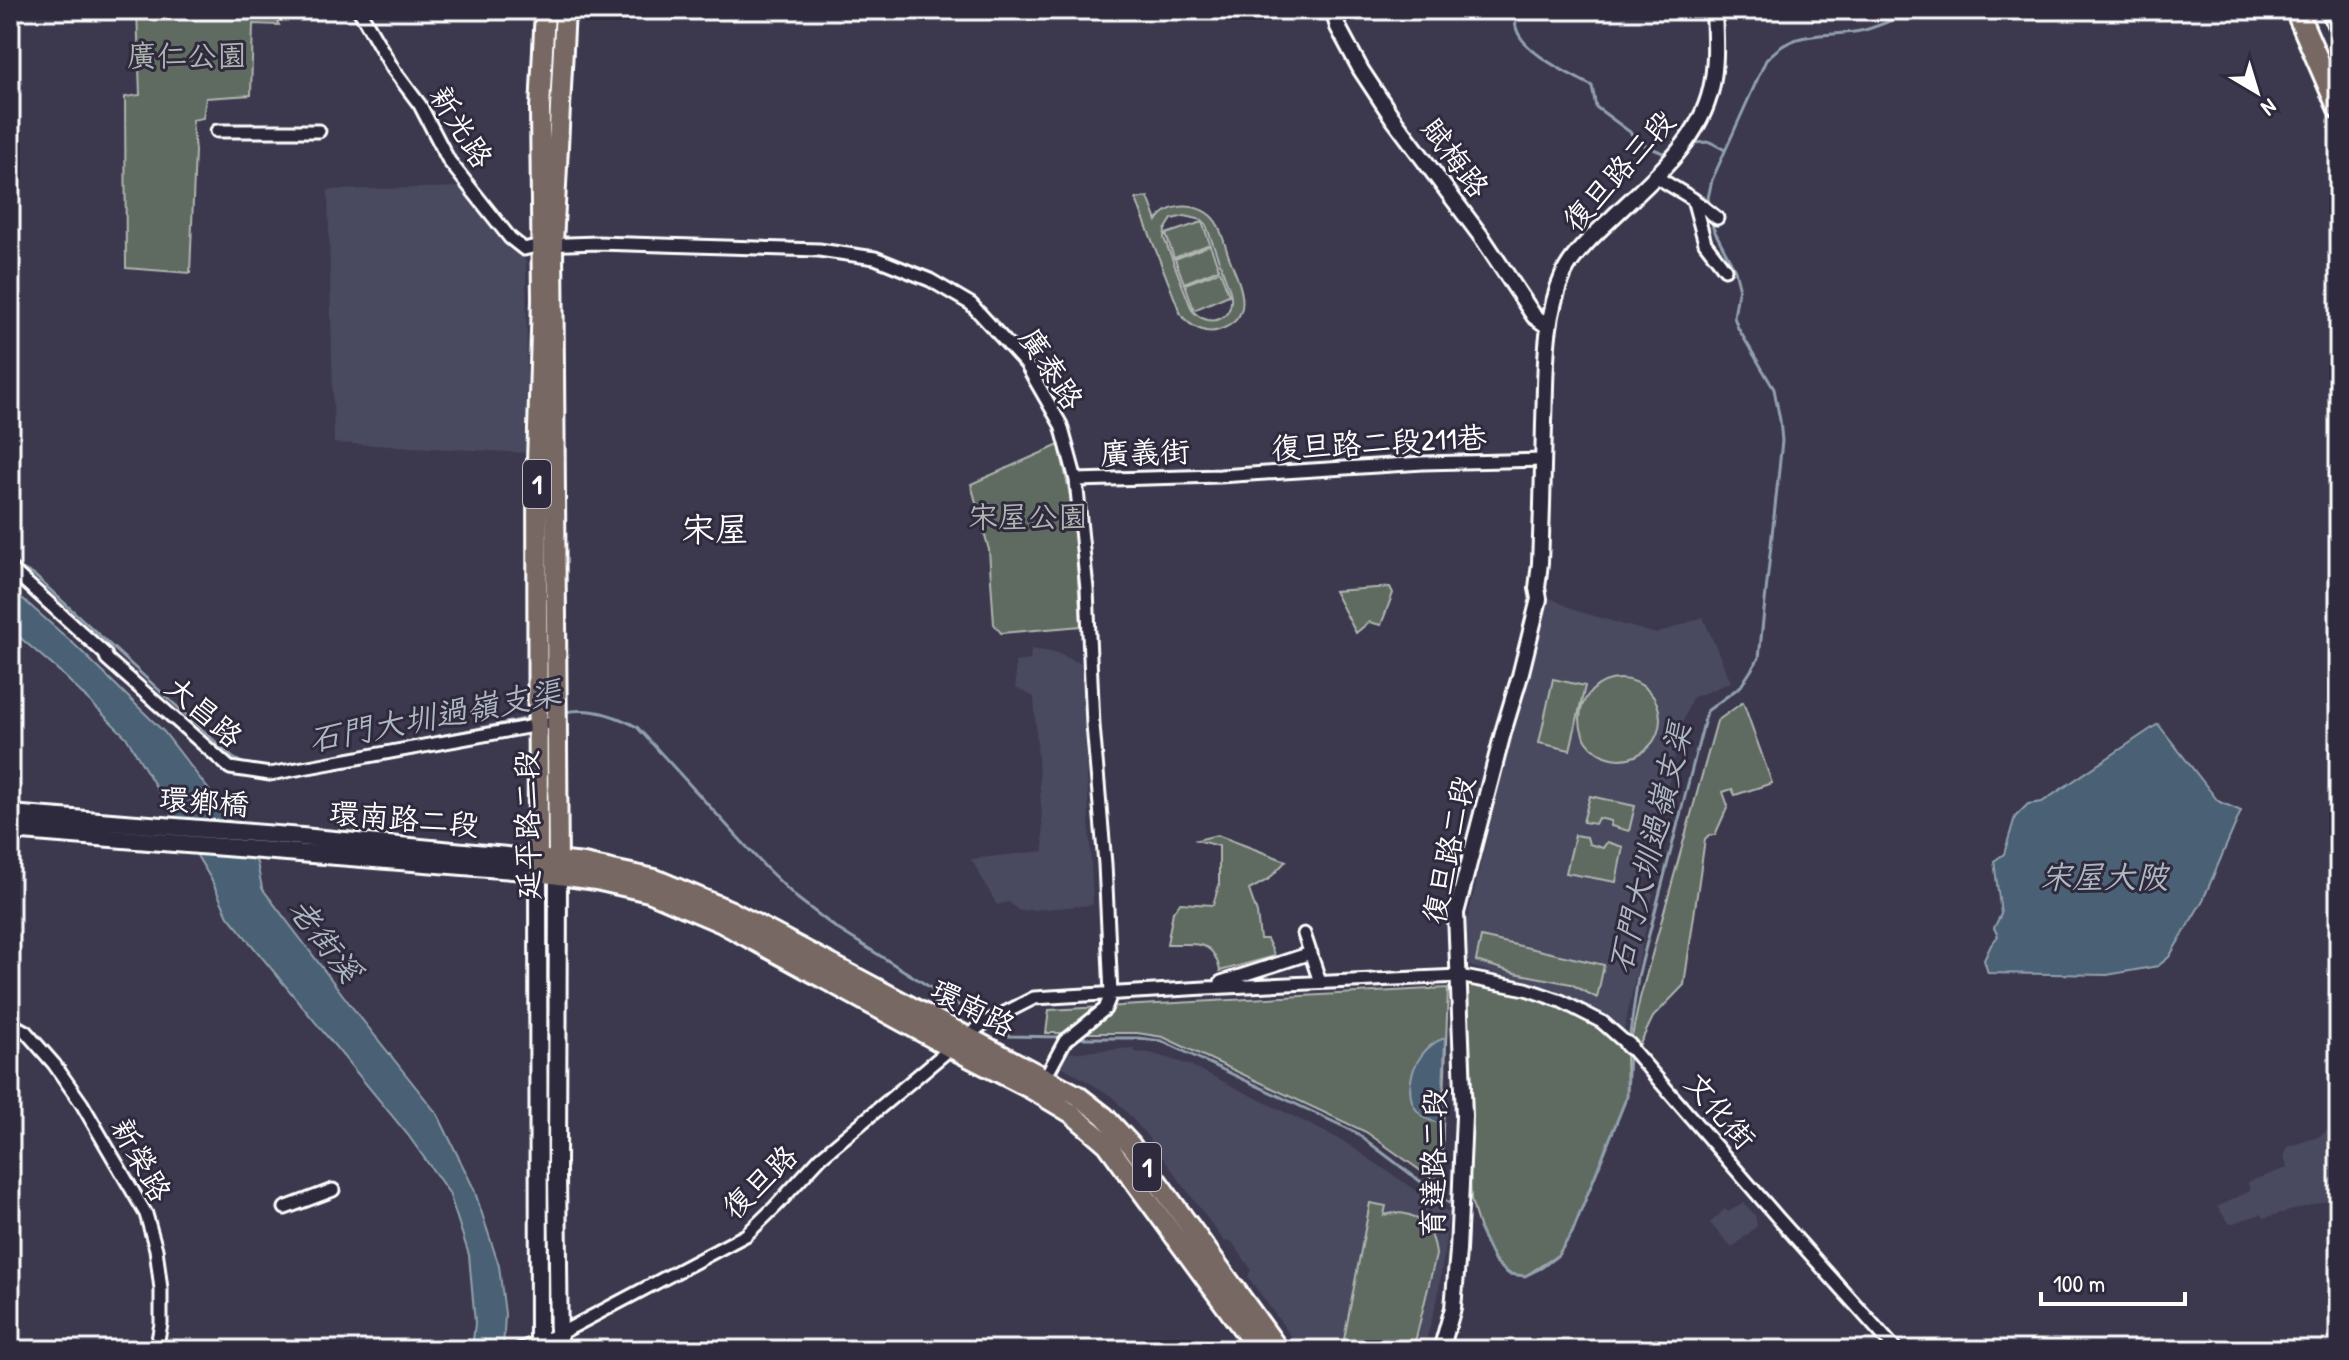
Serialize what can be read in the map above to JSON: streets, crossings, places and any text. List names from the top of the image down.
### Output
{
  "streets": {
    "main road": [
      "1",
      "環鄉橋",
      "環南路二段",
      "延平路二段",
      "環南路"
    ],
    "street": [
      "新光路",
      "賦梅路",
      "復旦路三段",
      "廣泰路",
      "復旦路二段211巷",
      "廣義街",
      "大昌路",
      "復旦路二段",
      "文化街",
      "新榮路",
      "育達路二段",
      "復旦路"
    ]
  },
  "crossings": [
    ["新光路", "廣泰路"],
    ["新光路", "延平路二段"],
    ["賦梅路", "復旦路二段"],
    ["復旦路三段", "復旦路二段"],
    ["廣泰路", "廣義街"],
    ["廣泰路", "延平路二段"],
    ["復旦路二段211巷", "廣義街"],
    ["復旦路二段211巷", "復旦路二段"],
    ["1", "延平路二段"],
    ["大昌路", "延平路二段"],
    ["環鄉橋", "環南路二段"],
    ["環南路二段", "延平路二段"],
    ["環南路二段", "環南路"],
    ["延平路二段", "環南路"],
    ["延平路二段", "復旦路"],
    ["復旦路二段", "文化街"],
    ["復旦路二段", "育達路二段"],
    ["環南路", "復旦路"],
    ["文化街", "育達路二段"]
  ],
  "districts": ["宋屋"],
  "water": ["石門大圳過嶺支渠", "宋屋大陂", "老街溪"],
  "parks": ["廣仁公園", "宋屋公園"],
  "scale_bar": "100 m",
  "north": "bottom right"
}
